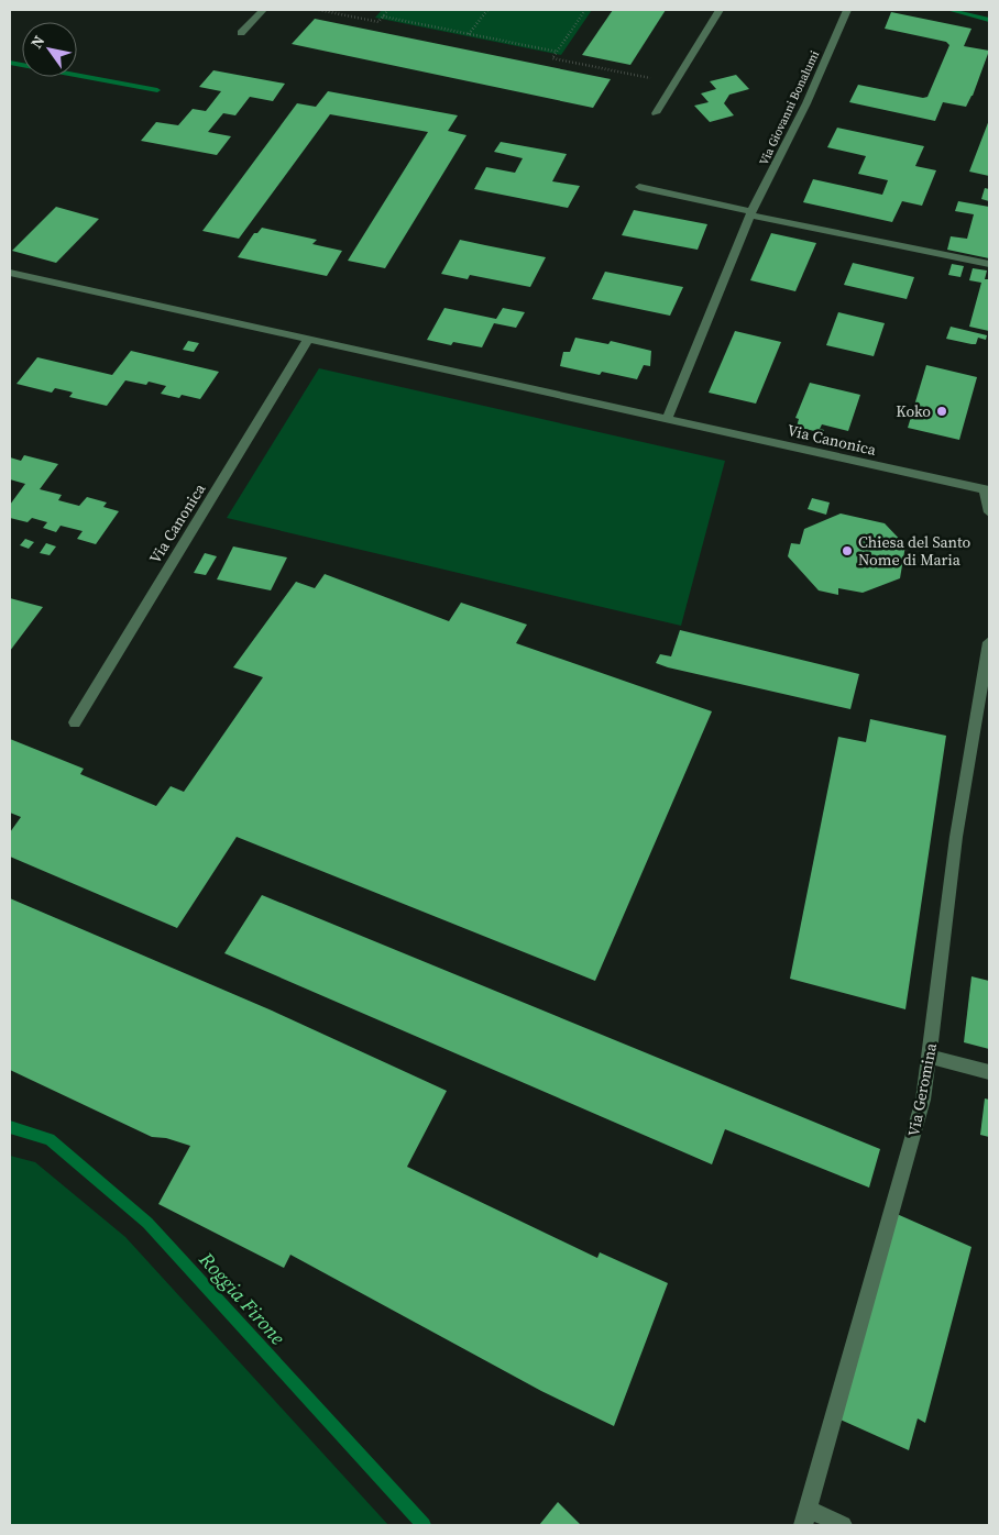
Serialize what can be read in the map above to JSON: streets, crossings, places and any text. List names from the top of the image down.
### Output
{
  "streets": {
    "street": ["Via Giovanni Bonalumi", "Via Canonica", "Via Geromina"]
  },
  "water": ["Roggia Firone"],
  "places": ["Koko", "Chiesa del Santo Nome di Maria"],
  "north": "top left"
}
